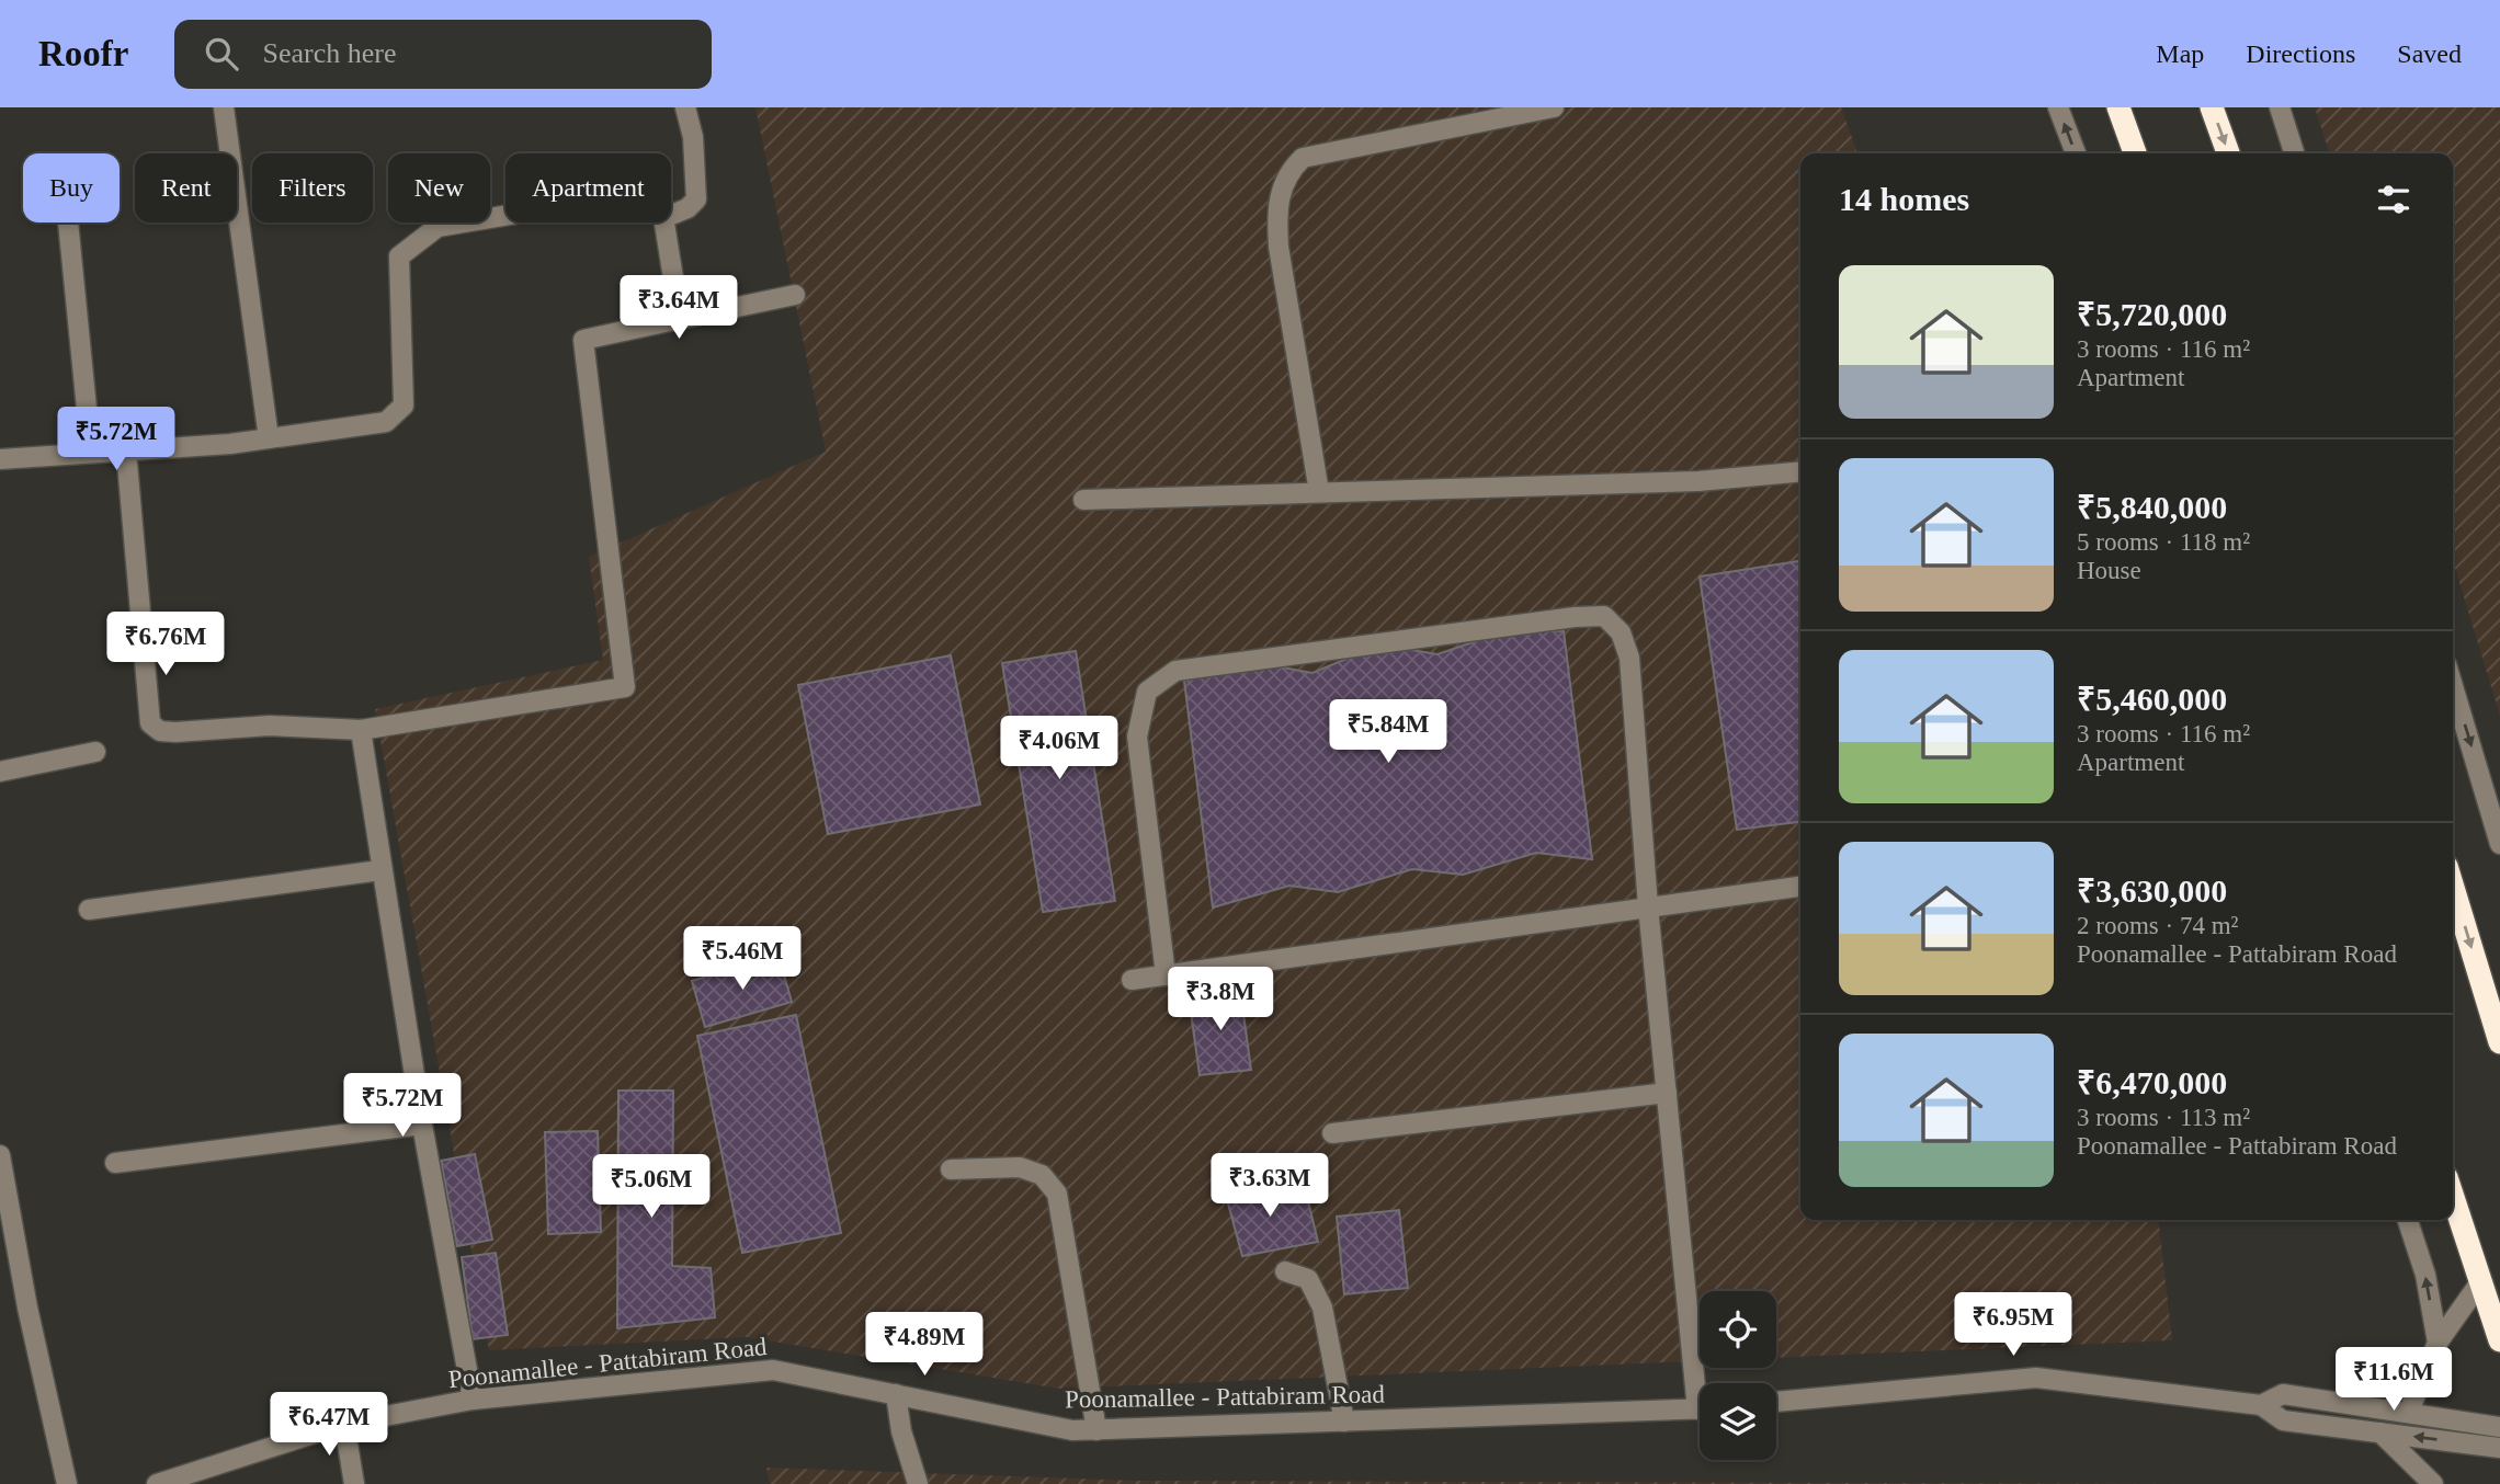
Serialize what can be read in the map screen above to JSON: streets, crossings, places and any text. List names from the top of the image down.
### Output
{
  "streets": {
    "street": ["Poonamallee - Pattabiram Road"]
  },
  "page": {
    "header": "Roofr",
    "search": "Search here",
    "nav": ["Map", "Directions", "Saved"],
    "chip": [
      "Buy",
      "Rent",
      "Filters",
      "New",
      "Apartment"
    ],
    "heading": "14 homes",
    "list": [
      {
        "name": "₹5,720,000",
        "note": "3 rooms · 116 m² · Apartment"
      },
      {
        "name": "₹5,840,000",
        "note": "5 rooms · 118 m² · House"
      },
      {
        "name": "₹5,460,000",
        "note": "3 rooms · 116 m² · Apartment"
      },
      {
        "name": "₹3,630,000",
        "note": "2 rooms · 74 m² · Poonamallee - Pattabiram Road"
      },
      {
        "name": "₹6,470,000",
        "note": "3 rooms · 113 m² · Poonamallee - Pattabiram Road"
      }
    ],
    "price": [
      "₹3.64M",
      "₹5.72M",
      "₹6.76M",
      "₹5.84M",
      "₹4.06M",
      "₹5.46M",
      "₹3.8M",
      "₹5.72M",
      "₹3.63M",
      "₹5.06M",
      "₹6.95M",
      "₹4.89M",
      "₹11.6M",
      "₹6.47M"
    ]
  }
}
